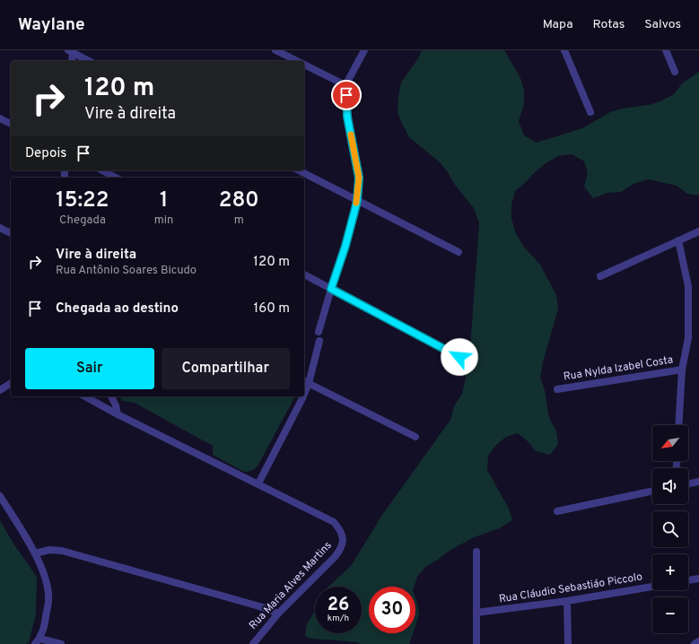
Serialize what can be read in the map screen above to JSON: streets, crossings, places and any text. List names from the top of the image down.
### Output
{
  "streets": {
    "street": ["Rua Nylda Izabel Costa", "Rua Maria Alves Martins", "Rua Cláudio Sebastiáo Piccolo"]
  },
  "north": "bottom left",
  "page": {
    "header": "Waylane",
    "nav": ["Mapa", "Rotas", "Salvos"],
    "turn": ["120 m", "Vire à direita"],
    "then": "Depois",
    "eta": [
      "15:22",
      "Chegada",
      "1",
      "min",
      "280",
      "m"
    ],
    "list": [
      {
        "name": "Vire à direita",
        "note": "Rua Antônio Soares Bicudo",
        "value": "120 m"
      },
      {
        "name": "Chegada ao destino",
        "value": "160 m"
      }
    ],
    "buttons": ["Sair", "Compartilhar"],
    "map_buttons": ["+", "−"],
    "speed": "26 km/h",
    "limit": "30"
  }
}
